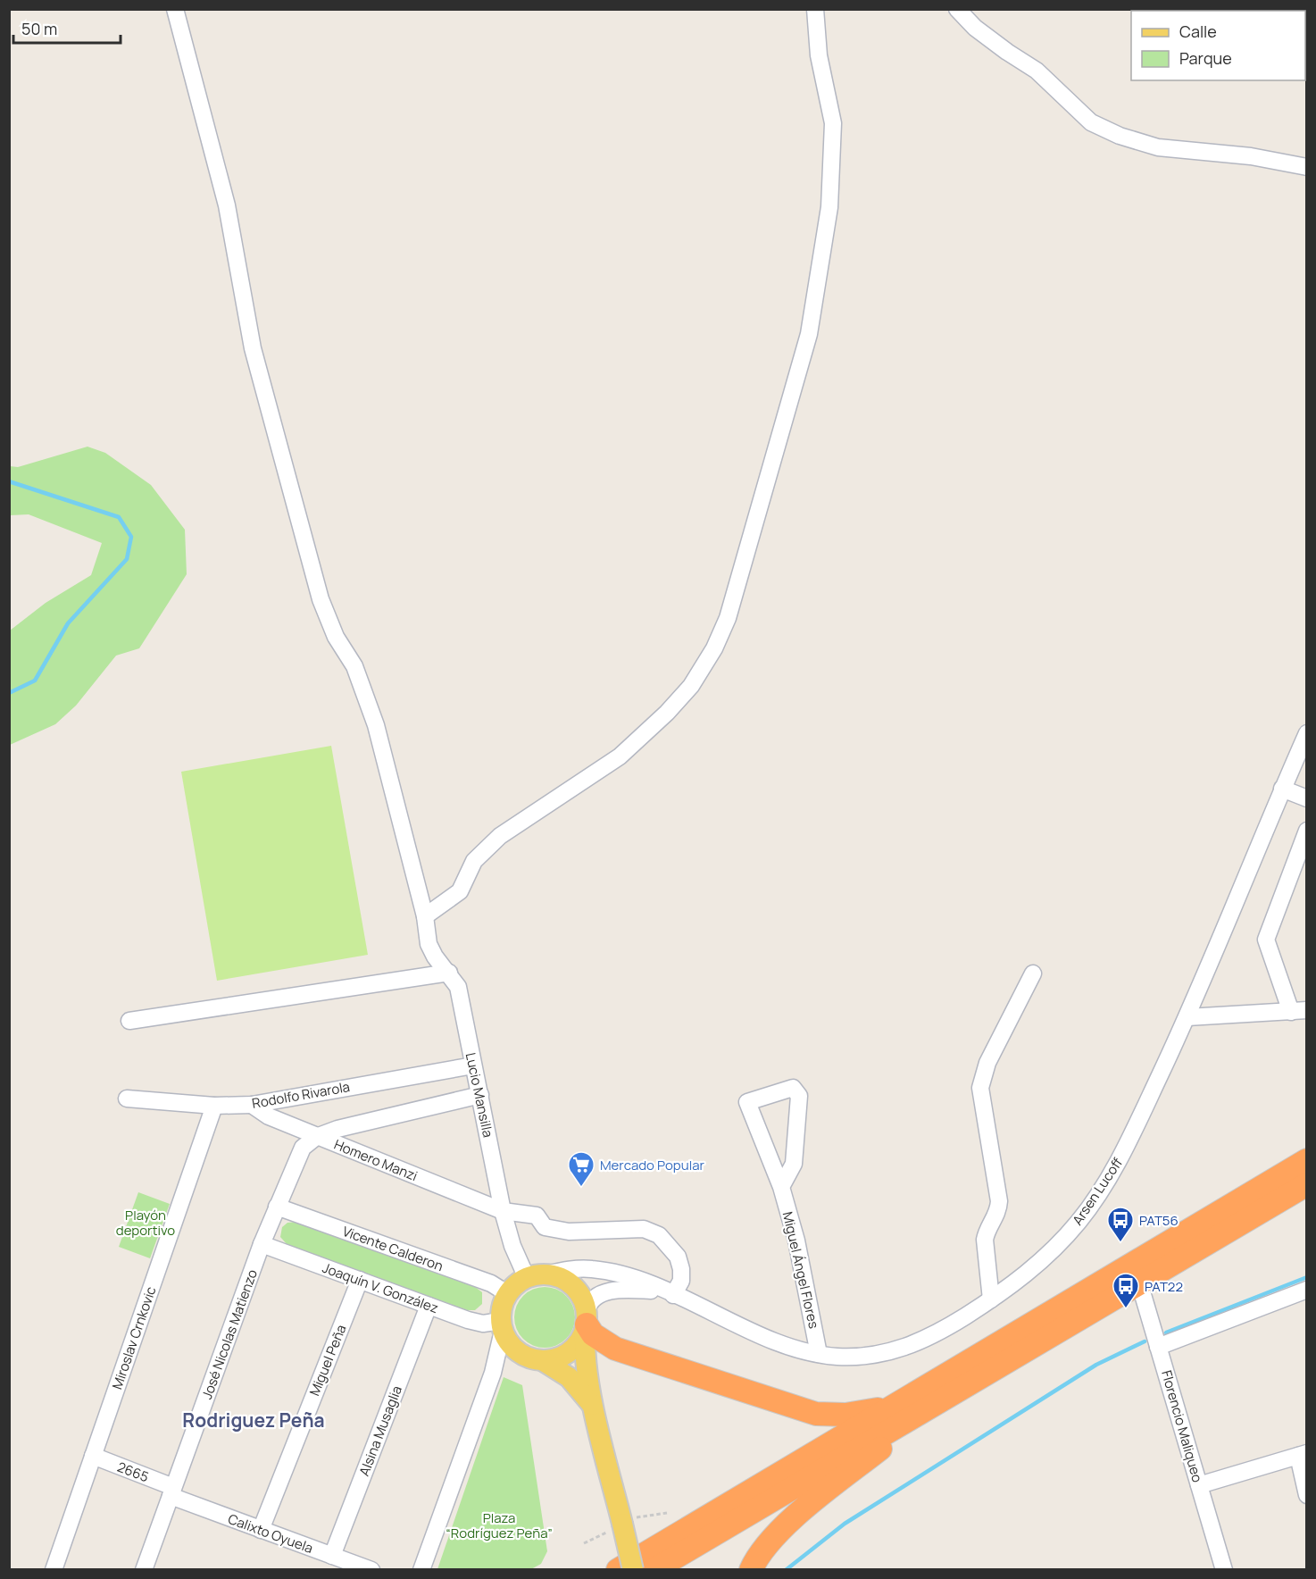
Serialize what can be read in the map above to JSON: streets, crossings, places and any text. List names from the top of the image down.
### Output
{
  "streets": {
    "street": [
      "Rodolfo Rivarola",
      "Lucio Mansilla",
      "Homero Manzi",
      "Arsen Lucoff",
      "Vicente Calderon",
      "Miguel Ángel Flores",
      "Joaquín V. González",
      "José Nicolas Matienzo",
      "Miroslav Crnkovic",
      "Miguel Peña",
      "Florencio Maliqueo",
      "Alsina Musaglia",
      "2665",
      "Calixto Oyuela"
    ]
  },
  "crossings": [
    ["Rodolfo Rivarola", "Lucio Mansilla"],
    ["Rodolfo Rivarola", "Homero Manzi"],
    ["Rodolfo Rivarola", "Miroslav Crnkovic"],
    ["Lucio Mansilla", "Homero Manzi"],
    ["Lucio Mansilla", "Arsen Lucoff"],
    ["Lucio Mansilla", "Vicente Calderon"],
    ["Lucio Mansilla", "Joaquín V. González"],
    ["Homero Manzi", "Arsen Lucoff"],
    ["Homero Manzi", "José Nicolas Matienzo"],
    ["Arsen Lucoff", "Vicente Calderon"],
    ["Arsen Lucoff", "Miguel Ángel Flores"],
    ["Arsen Lucoff", "Joaquín V. González"],
    ["Vicente Calderon", "Joaquín V. González"],
    ["Vicente Calderon", "José Nicolas Matienzo"],
    ["Joaquín V. González", "José Nicolas Matienzo"],
    ["Joaquín V. González", "Miguel Peña"],
    ["Joaquín V. González", "Alsina Musaglia"],
    ["José Nicolas Matienzo", "2665"],
    ["José Nicolas Matienzo", "Calixto Oyuela"],
    ["Miroslav Crnkovic", "2665"],
    ["Miguel Peña", "Calixto Oyuela"],
    ["Alsina Musaglia", "Calixto Oyuela"],
    ["2665", "Calixto Oyuela"]
  ],
  "districts": ["Rodriguez Peña"],
  "parks": ["Playón deportivo", "Plaza “Rodríguez Peña”"],
  "places": {
    "supermarket": ["Mercado Popular"],
    "bus stop": ["PAT56", "PAT22"]
  },
  "legend": ["Calle", "Parque"],
  "scale_bar": "50 m"
}
